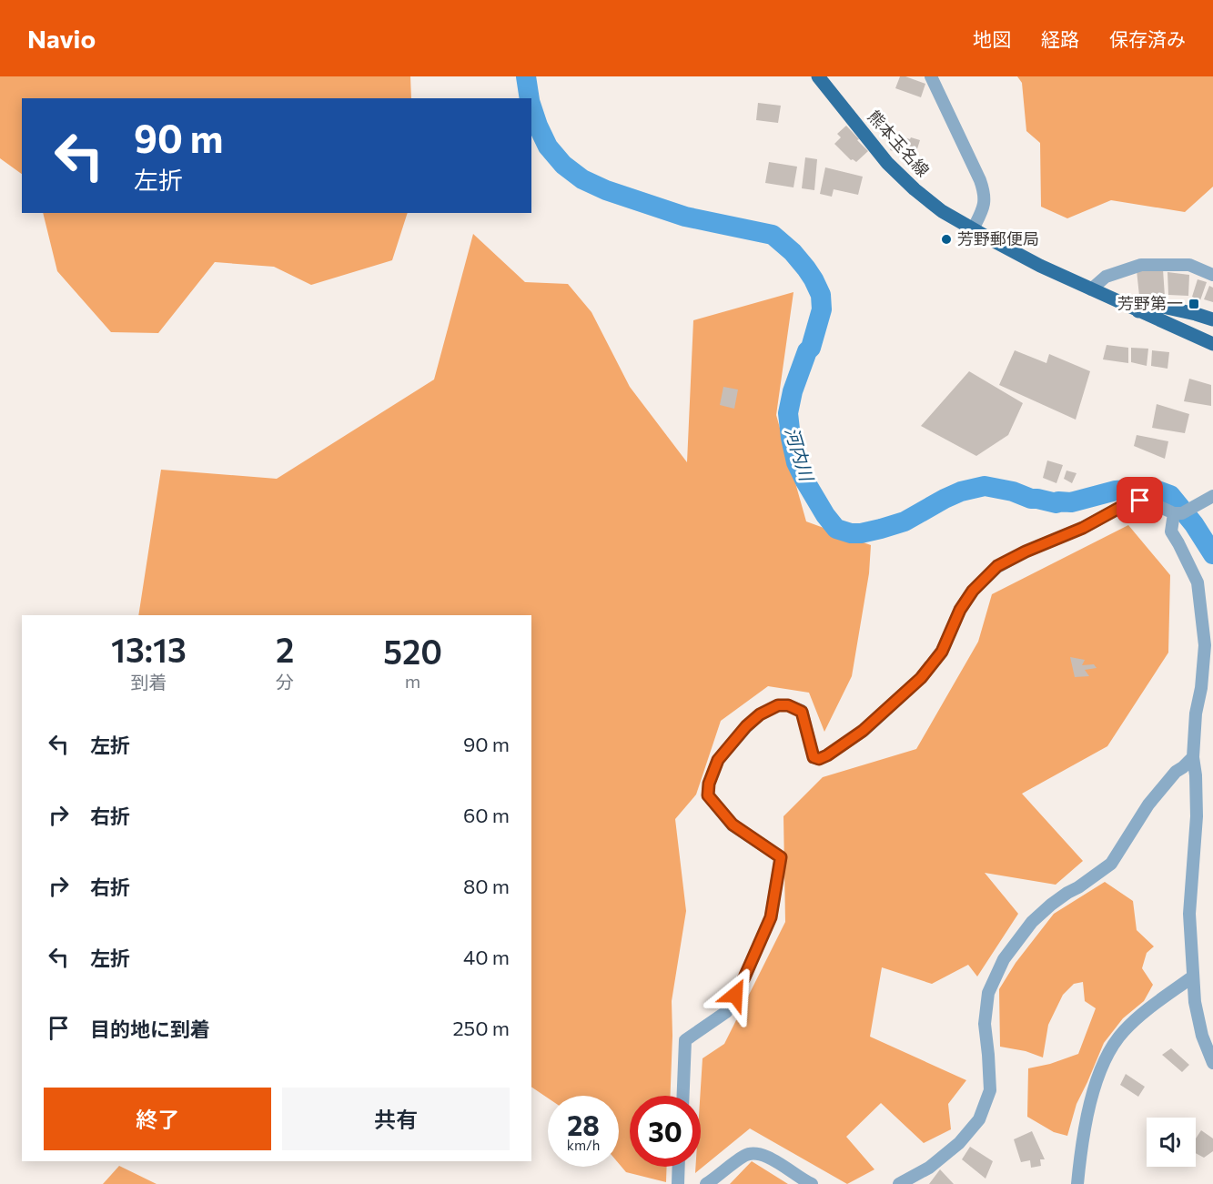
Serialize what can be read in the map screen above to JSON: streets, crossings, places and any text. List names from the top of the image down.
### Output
{
  "streets": {
    "main road": ["熊本玉名線"]
  },
  "water": ["河内川"],
  "places": {
    "other": ["芳野郵便局"],
    "transit": ["芳野第一"]
  },
  "page": {
    "header": "Navio",
    "nav": ["地図", "経路", "保存済み"],
    "turn": ["90 m", "左折"],
    "eta": [
      "13:13",
      "到着",
      "2",
      "分",
      "520",
      "m"
    ],
    "list": [
      {
        "name": "左折",
        "value": "90 m"
      },
      {
        "name": "右折",
        "value": "60 m"
      },
      {
        "name": "右折",
        "value": "80 m"
      },
      {
        "name": "左折",
        "value": "40 m"
      },
      {
        "name": "目的地に到着",
        "value": "250 m"
      }
    ],
    "buttons": ["終了", "共有"],
    "speed": "28 km/h",
    "limit": "30"
  }
}
